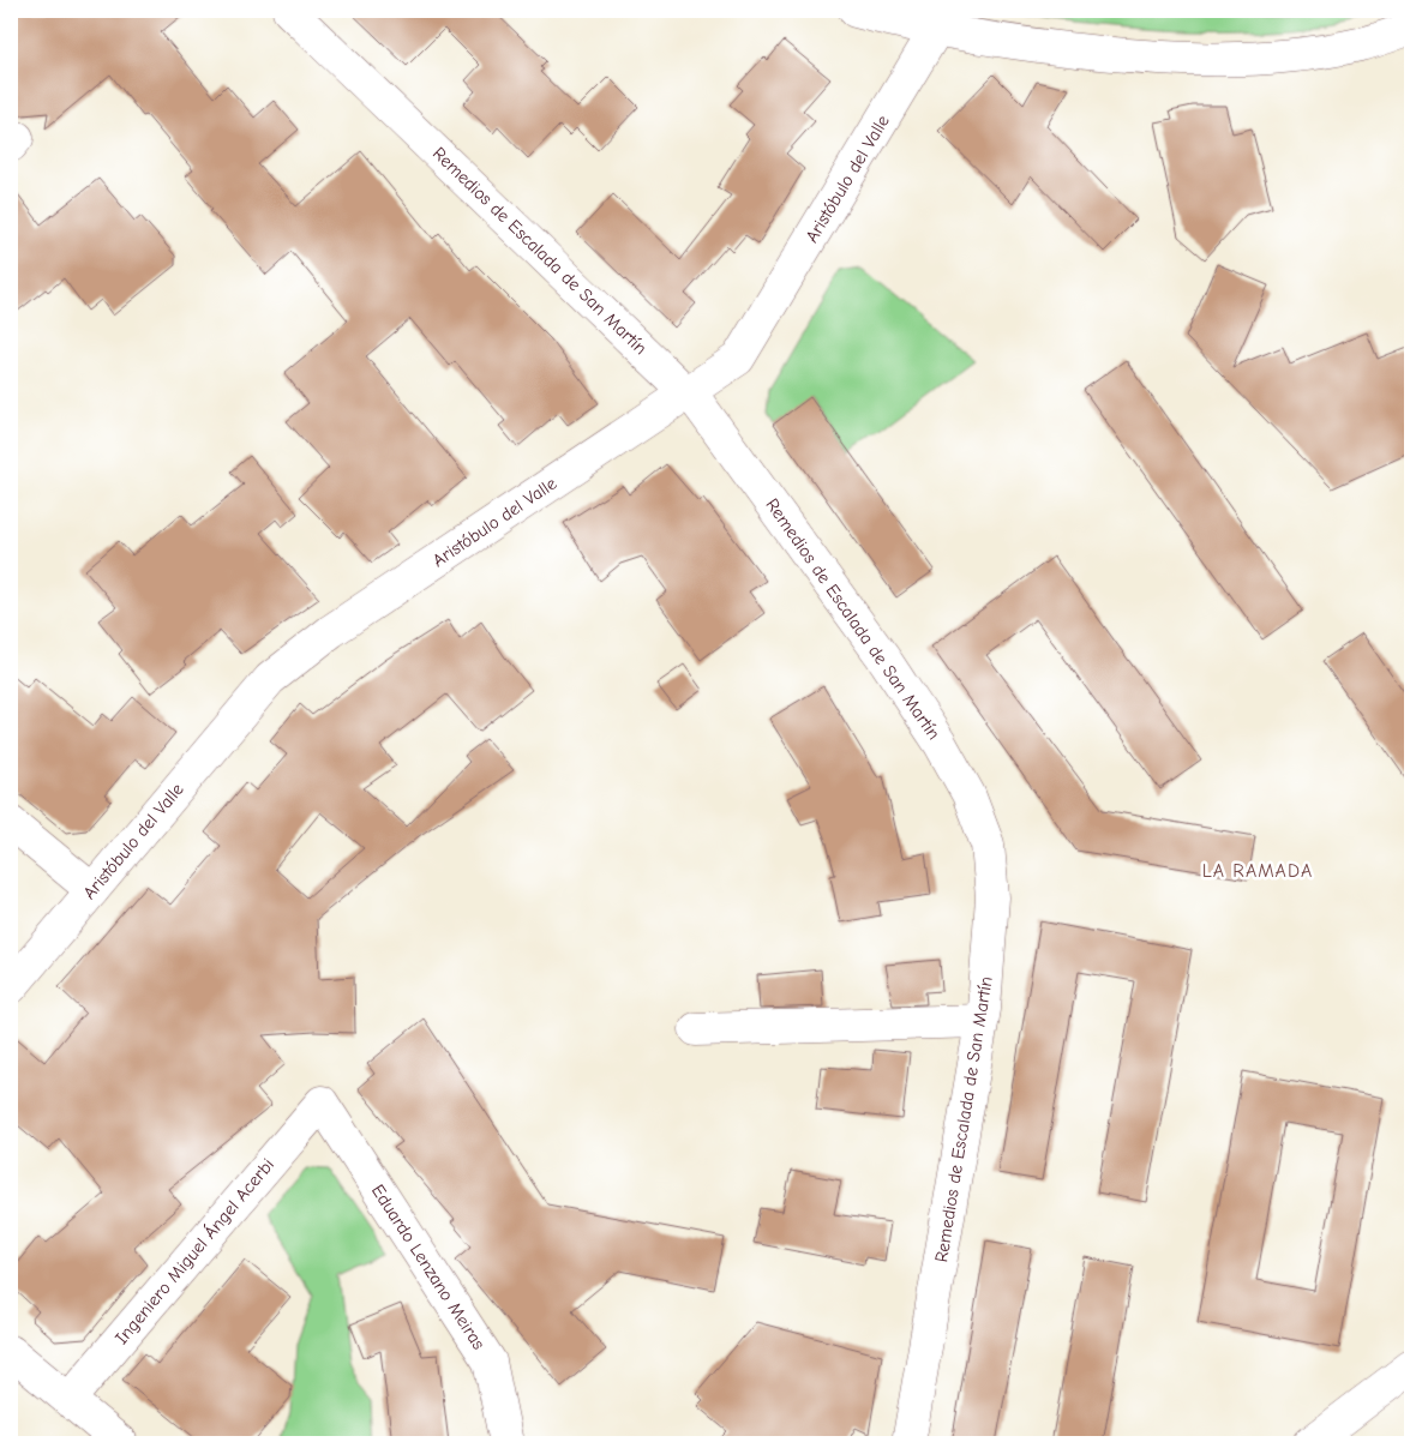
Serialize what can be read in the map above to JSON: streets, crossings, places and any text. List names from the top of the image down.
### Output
{
  "streets": {
    "street": [
      "Aristóbulo del Valle",
      "Remedios de Escalada de San Martín",
      "Ingeniero Miguel Ángel Acerbi",
      "Eduardo Lenzano Meiras"
    ]
  },
  "crossings": [
    ["Aristóbulo del Valle", "Remedios de Escalada de San Martín"],
    ["Ingeniero Miguel Ángel Acerbi", "Eduardo Lenzano Meiras"]
  ],
  "districts": ["LA RAMADA"]
}
